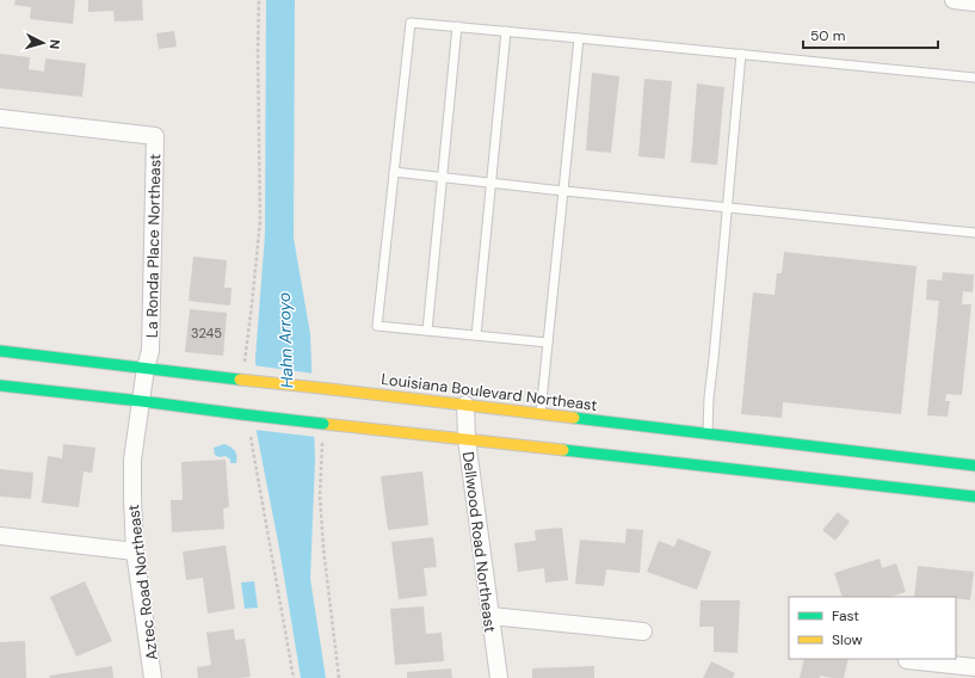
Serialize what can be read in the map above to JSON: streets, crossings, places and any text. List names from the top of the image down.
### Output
{
  "streets": {
    "main road": ["Louisiana Boulevard Northeast"],
    "street": ["La Ronda Place Northeast", "Dellwood Road Northeast", "Aztec Road Northeast"]
  },
  "crossings": [
    ["La Ronda Place Northeast", "Louisiana Boulevard Northeast"],
    ["La Ronda Place Northeast", "Aztec Road Northeast"],
    ["Louisiana Boulevard Northeast", "Dellwood Road Northeast"],
    ["Louisiana Boulevard Northeast", "Aztec Road Northeast"]
  ],
  "water": ["Hahn Arroyo"],
  "house_numbers": ["3245"],
  "legend": ["Fast", "Slow"],
  "scale_bar": "50 m",
  "north": "right"
}
